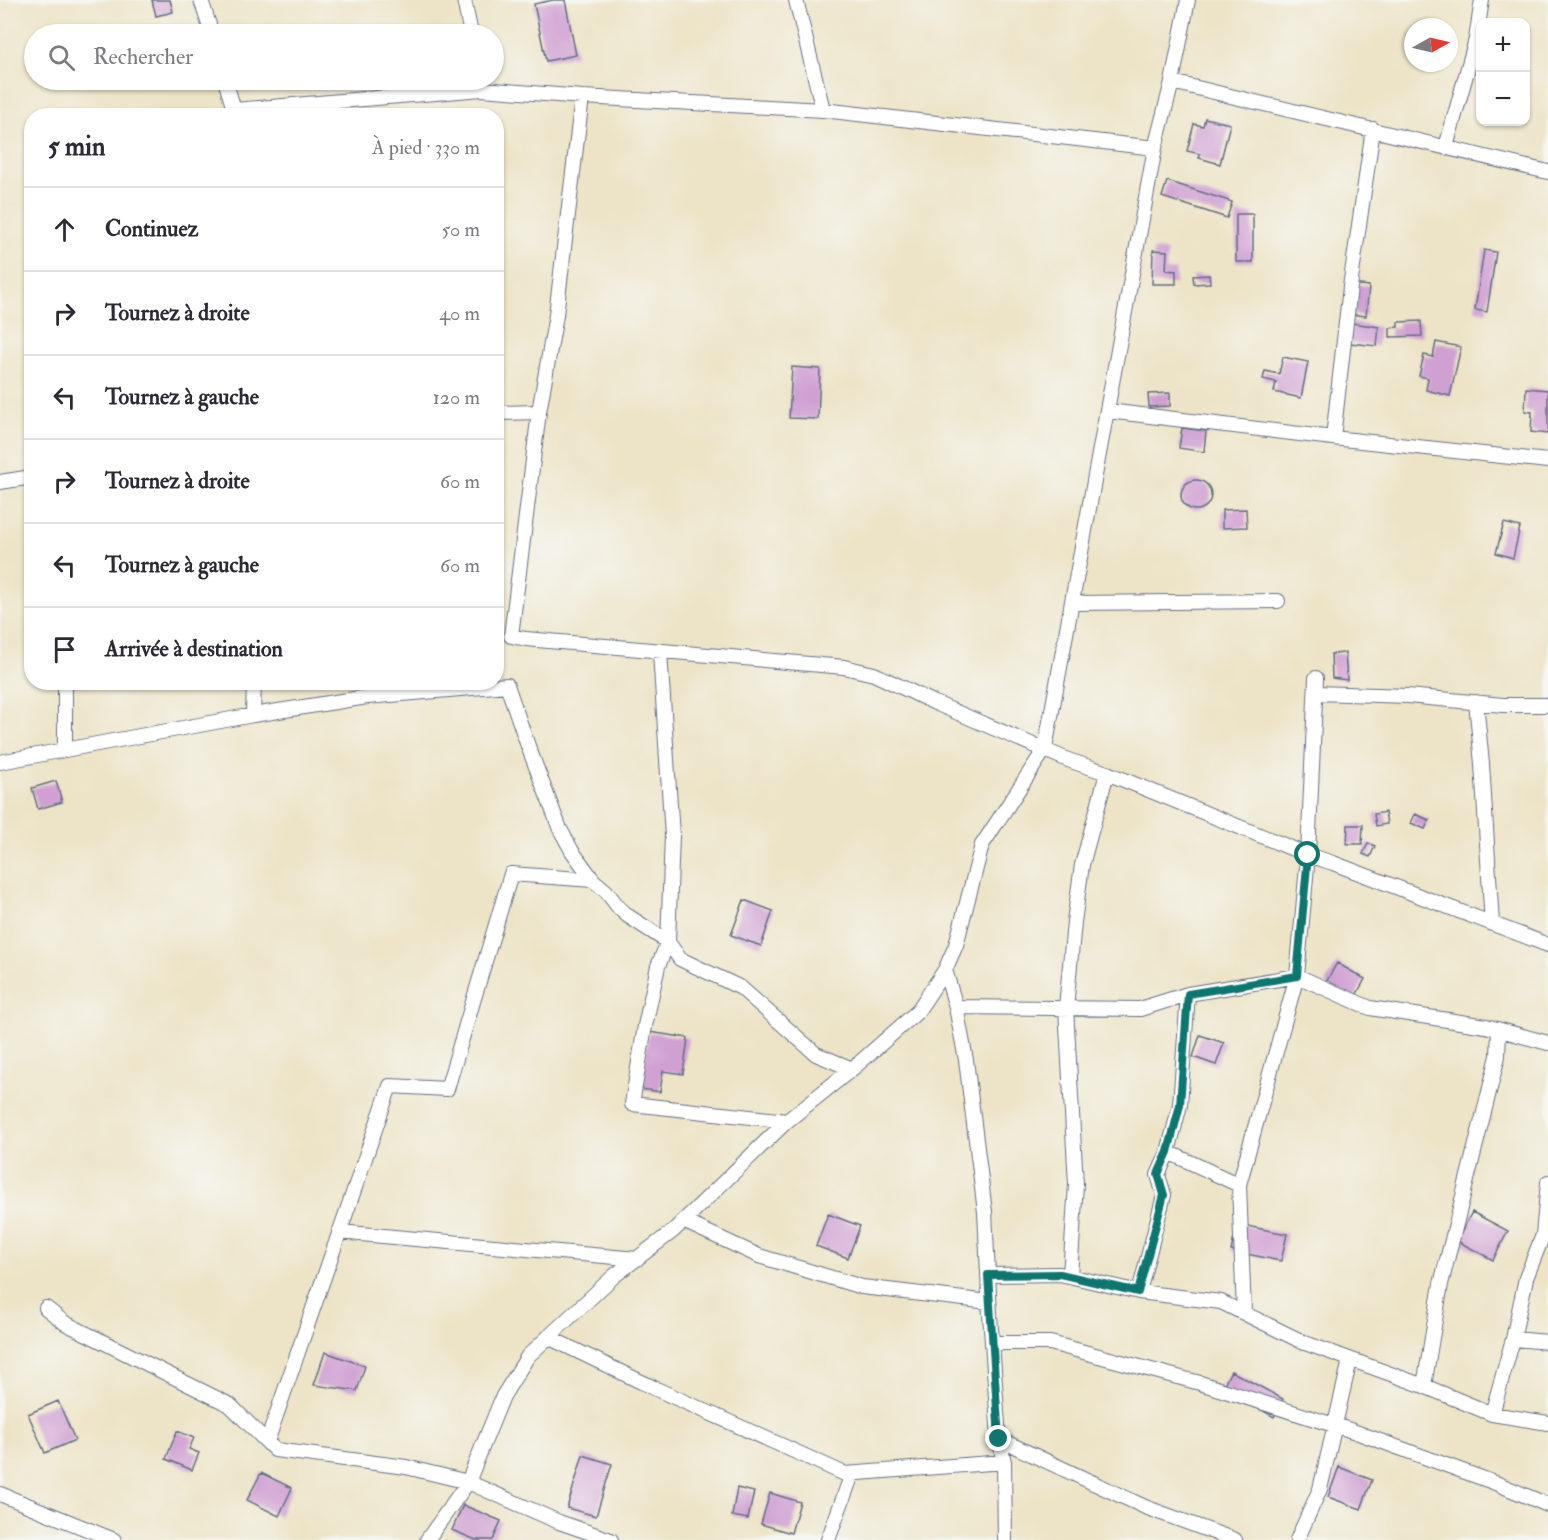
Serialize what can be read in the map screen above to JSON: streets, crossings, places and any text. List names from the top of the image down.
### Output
{
  "north": "right",
  "page": {
    "map_buttons": ["+", "−"],
    "search": "Rechercher",
    "heading": ["5 min", "À pied · 330 m"],
    "list": [
      ["Continuez", "50 m"],
      ["Tournez à droite", "40 m"],
      ["Tournez à gauche", "120 m"],
      ["Tournez à droite", "60 m"],
      ["Tournez à gauche", "60 m"],
      "Arrivée à destination"
    ]
  }
}
